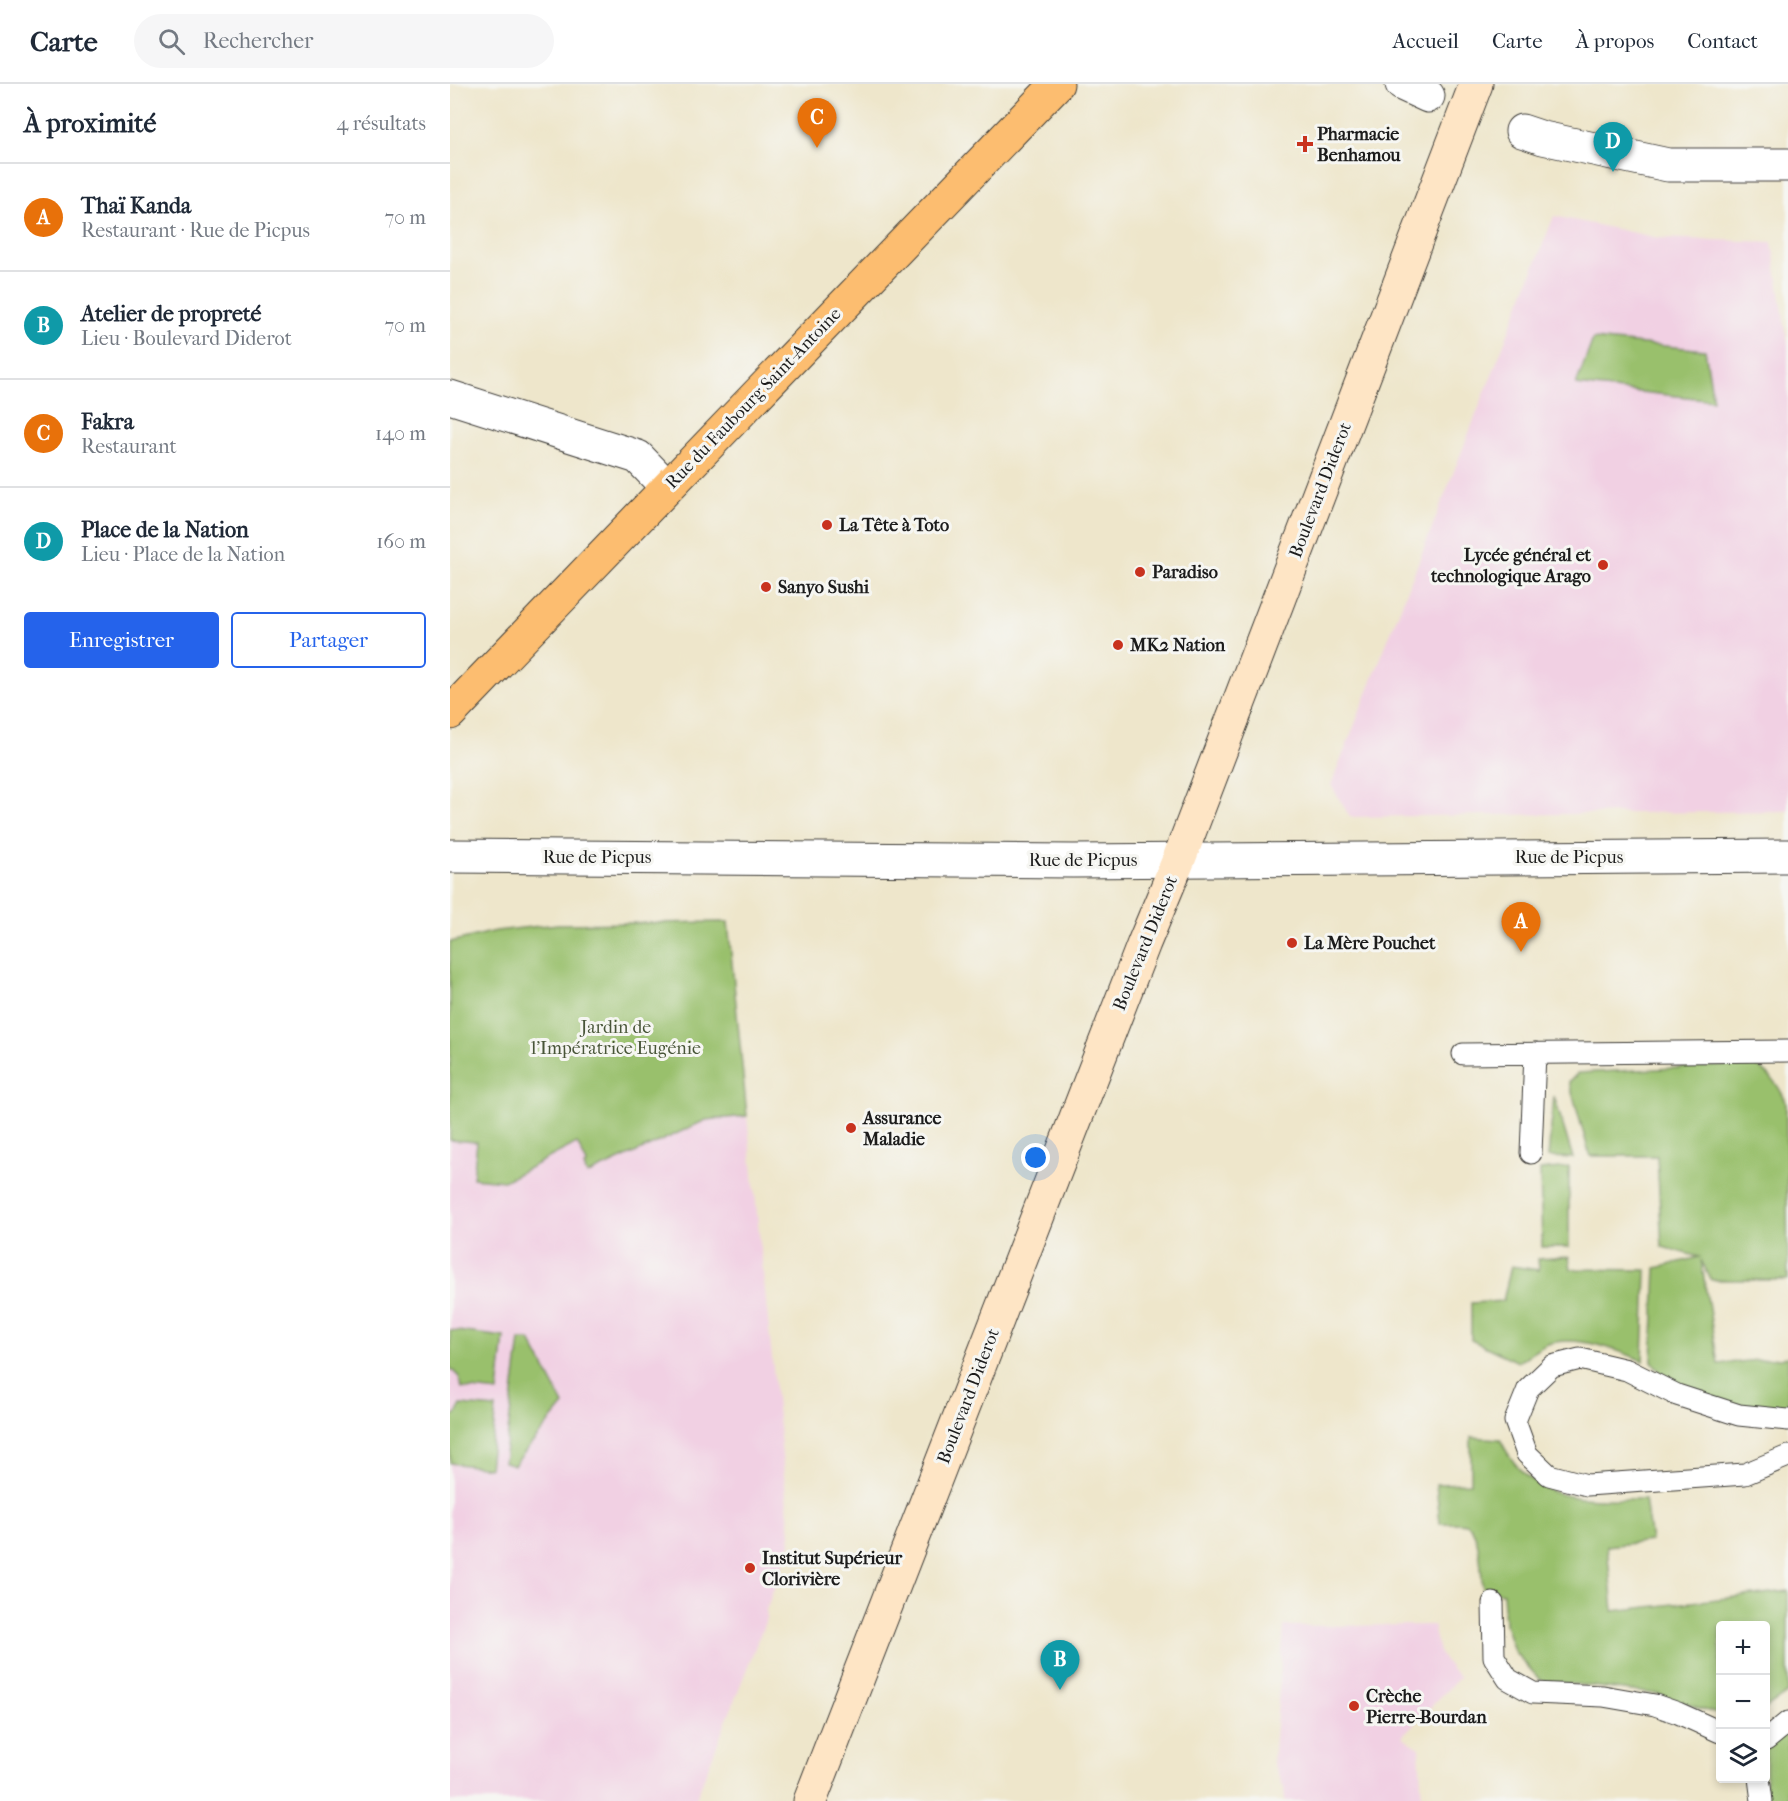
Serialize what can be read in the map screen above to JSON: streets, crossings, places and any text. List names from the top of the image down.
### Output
{
  "streets": {
    "main road": ["Rue du Faubourg Saint-Antoine", "Boulevard Diderot"],
    "street": ["Rue de Picpus"]
  },
  "crossings": [
    ["Boulevard Diderot", "Rue de Picpus"]
  ],
  "parks": ["Jardin de l'Impératrice Eugénie"],
  "places": {
    "health": ["Pharmacie Benhamou"],
    "other": [
      "La Tête à Toto",
      "Lycée général et technologique Arago",
      "Paradiso",
      "Sanyo Sushi",
      "MK2 Nation",
      "La Mère Pouchet",
      "Assurance Maladie",
      "Institut Supérieur Clorivière",
      "Crèche Pierre-Bourdan"
    ]
  },
  "page": {
    "header": "Carte",
    "search": "Rechercher",
    "nav": [
      "Accueil",
      "Carte",
      "À propos",
      "Contact"
    ],
    "heading": ["À proximité", "4 résultats"],
    "pins": [
      "C",
      "D",
      "A",
      "B"
    ],
    "list": [
      {
        "mark": "A",
        "name": "Thaï Kanda",
        "note": "Restaurant · Rue de Picpus",
        "value": "70 m"
      },
      {
        "mark": "B",
        "name": "Atelier de propreté",
        "note": "Lieu · Boulevard Diderot",
        "value": "70 m"
      },
      {
        "mark": "C",
        "name": "Fakra",
        "note": "Restaurant",
        "value": "140 m"
      },
      {
        "mark": "D",
        "name": "Place de la Nation",
        "note": "Lieu · Place de la Nation",
        "value": "160 m"
      }
    ],
    "buttons": ["Enregistrer", "Partager"],
    "map_buttons": ["+", "−"]
  }
}
